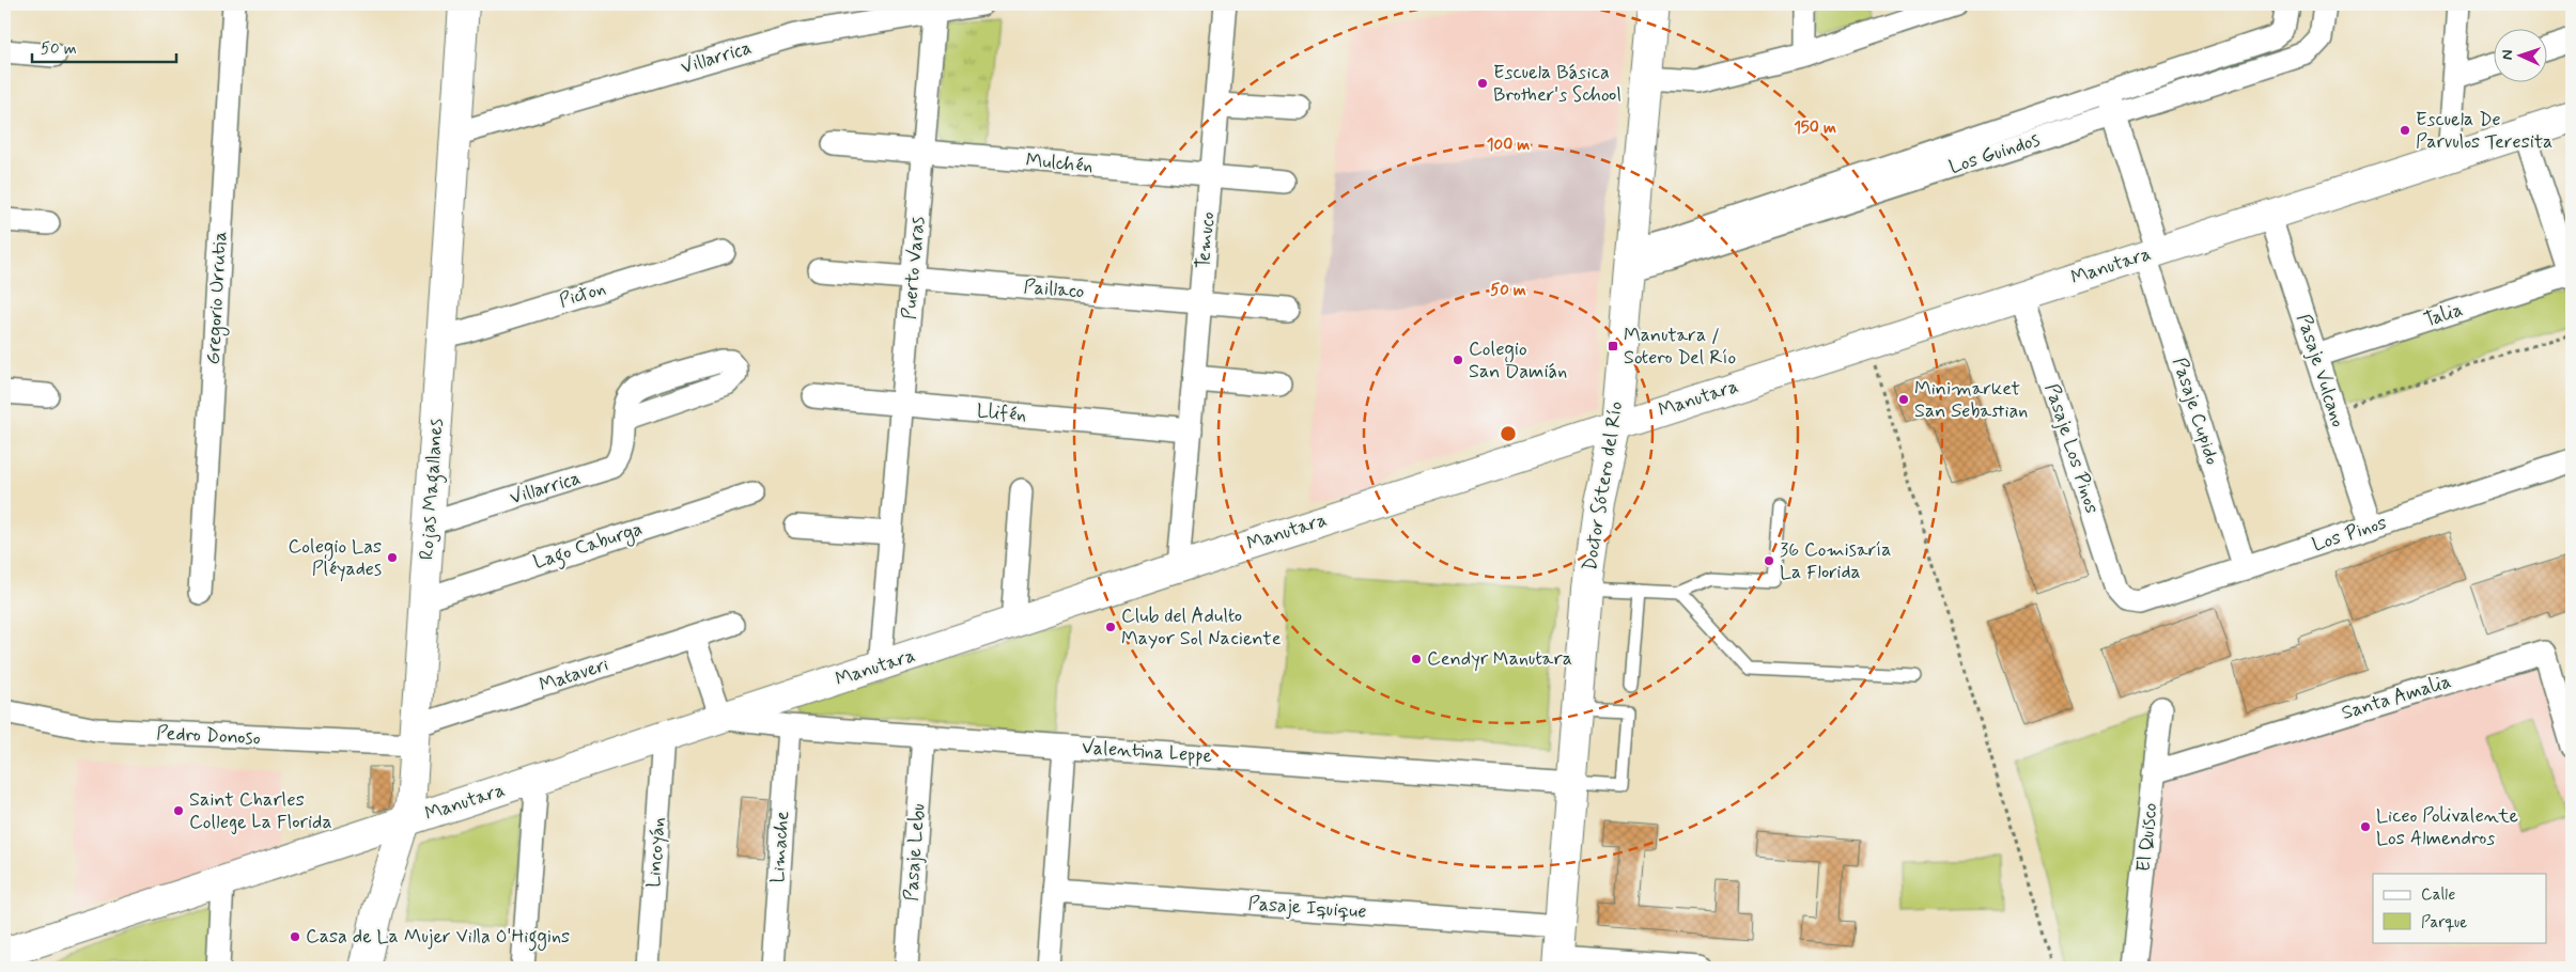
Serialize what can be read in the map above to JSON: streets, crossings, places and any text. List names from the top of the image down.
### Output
{
  "streets": {
    "main road": ["Manutara", "Doctor Sótero del Río", "Rojas Magallanes"],
    "street": [
      "Villarrica",
      "Los Guindos",
      "Mulchén",
      "Temuco",
      "Puerto Varas",
      "Paillaco",
      "Picton",
      "Gregorio Urrutia",
      "Talia",
      "Pasaje Vulcano",
      "Pasaje Cupido",
      "Llifén",
      "Pasaje Los Pinos",
      "Los Pinos",
      "Lago Caburga",
      "Mataveri",
      "Santa Amalia",
      "Pedro Donoso",
      "Valentina Leppe",
      "El Quisco",
      "Limache",
      "Lincoyán",
      "Pasaje Lebu",
      "Pasaje Iquique"
    ]
  },
  "crossings": [
    ["Villarrica", "Puerto Varas"],
    ["Villarrica", "Rojas Magallanes"],
    ["Los Guindos", "Pasaje Cupido"],
    ["Los Guindos", "Doctor Sótero del Río"],
    ["Mulchén", "Temuco"],
    ["Mulchén", "Puerto Varas"],
    ["Temuco", "Manutara"],
    ["Temuco", "Paillaco"],
    ["Temuco", "Llifén"],
    ["Manutara", "Puerto Varas"],
    ["Manutara", "Pasaje Vulcano"],
    ["Manutara", "Pasaje Cupido"],
    ["Manutara", "Pasaje Los Pinos"],
    ["Manutara", "Doctor Sótero del Río"],
    ["Manutara", "Rojas Magallanes"],
    ["Manutara", "Valentina Leppe"],
    ["Manutara", "Lincoyán"],
    ["Puerto Varas", "Paillaco"],
    ["Puerto Varas", "Llifén"],
    ["Picton", "Rojas Magallanes"],
    ["Talia", "Pasaje Vulcano"],
    ["Pasaje Vulcano", "Los Pinos"],
    ["Pasaje Cupido", "Los Pinos"],
    ["Pasaje Los Pinos", "Los Pinos"],
    ["Doctor Sótero del Río", "Valentina Leppe"],
    ["Doctor Sótero del Río", "Pasaje Iquique"],
    ["Rojas Magallanes", "Lago Caburga"],
    ["Rojas Magallanes", "Mataveri"],
    ["Rojas Magallanes", "Pedro Donoso"],
    ["Mataveri", "Pedro Donoso"],
    ["Santa Amalia", "El Quisco"],
    ["Valentina Leppe", "Limache"],
    ["Valentina Leppe", "Pasaje Lebu"]
  ],
  "places": {
    "other": [
      "Escuela Básica Brother's School",
      "Escuela De Parvulos Teresita",
      "Colegio San Damián",
      "Minimarket San Sebastian",
      "Colegio Las Pléyades",
      "36 Comisaría La Florida",
      "Club del Adulto Mayor Sol Naciente",
      "Cendyr Manutara",
      "Saint Charles College La Florida",
      "Liceo Polivalente Los Almendros",
      "Casa de La Mujer Villa O'Higgins"
    ],
    "transit": ["Manutara / Sotero Del Río"]
  },
  "legend": ["Calle", "Parque"],
  "scale_bar": "50 m",
  "north": "left",
  "rings": ["150 m", "100 m", "50 m"]
}
